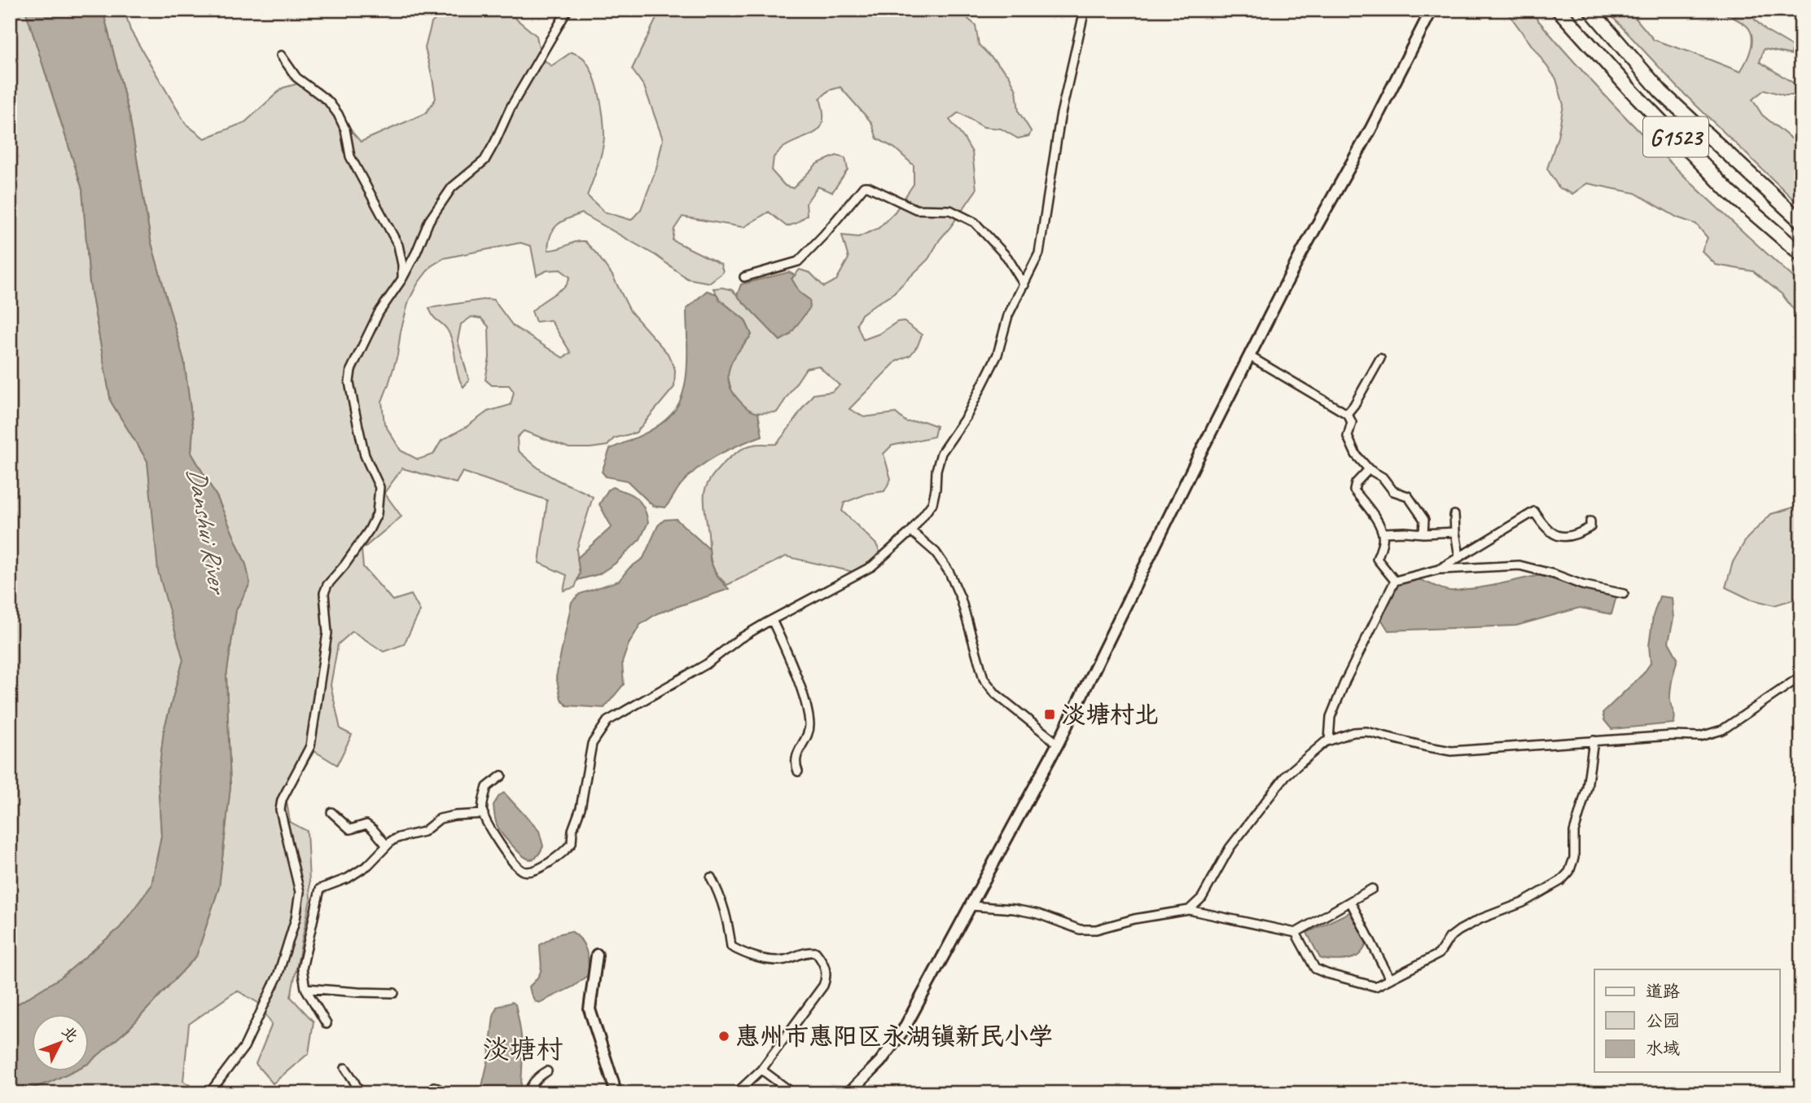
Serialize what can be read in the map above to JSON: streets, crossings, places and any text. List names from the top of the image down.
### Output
{
  "streets": {
    "highway": ["G1523"]
  },
  "districts": ["淡塘村"],
  "water": ["Danshui River"],
  "places": {
    "transit": ["淡塘村北"],
    "other": ["惠州市惠阳区永湖镇新民小学"]
  },
  "legend": ["道路", "公园", "水域"],
  "north": "top right"
}
